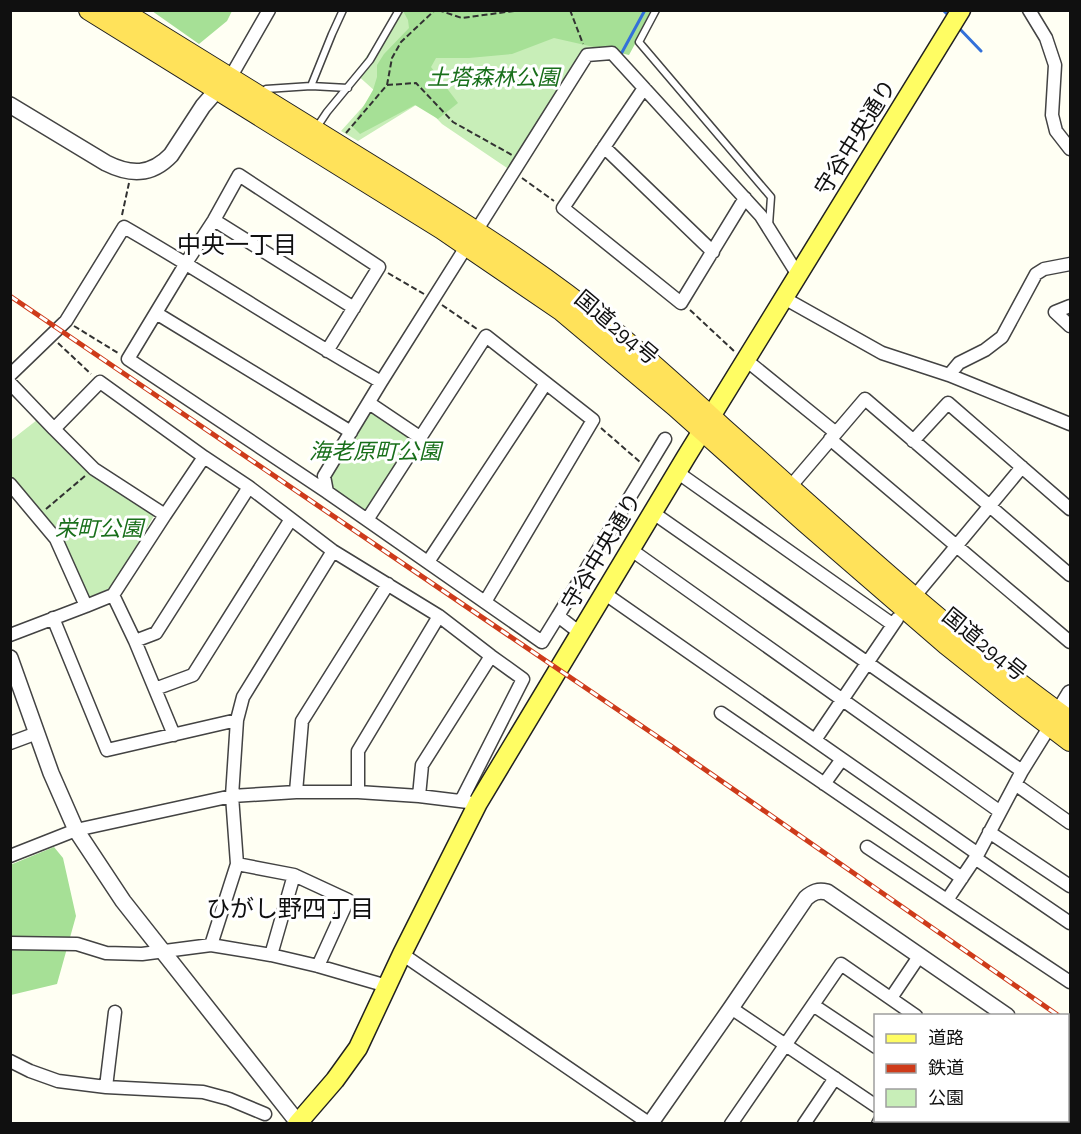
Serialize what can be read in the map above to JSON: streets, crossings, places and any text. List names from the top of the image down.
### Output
{
  "streets": {
    "highway": ["国道294号"],
    "main road": ["守谷中央通り"]
  },
  "crossings": [
    ["守谷中央通り", "国道294号"]
  ],
  "districts": ["中央一丁目", "ひがし野四丁目"],
  "parks": ["土塔森林公園", "海老原町公園", "栄町公園"],
  "legend": ["道路", "鉄道", "公園"]
}
